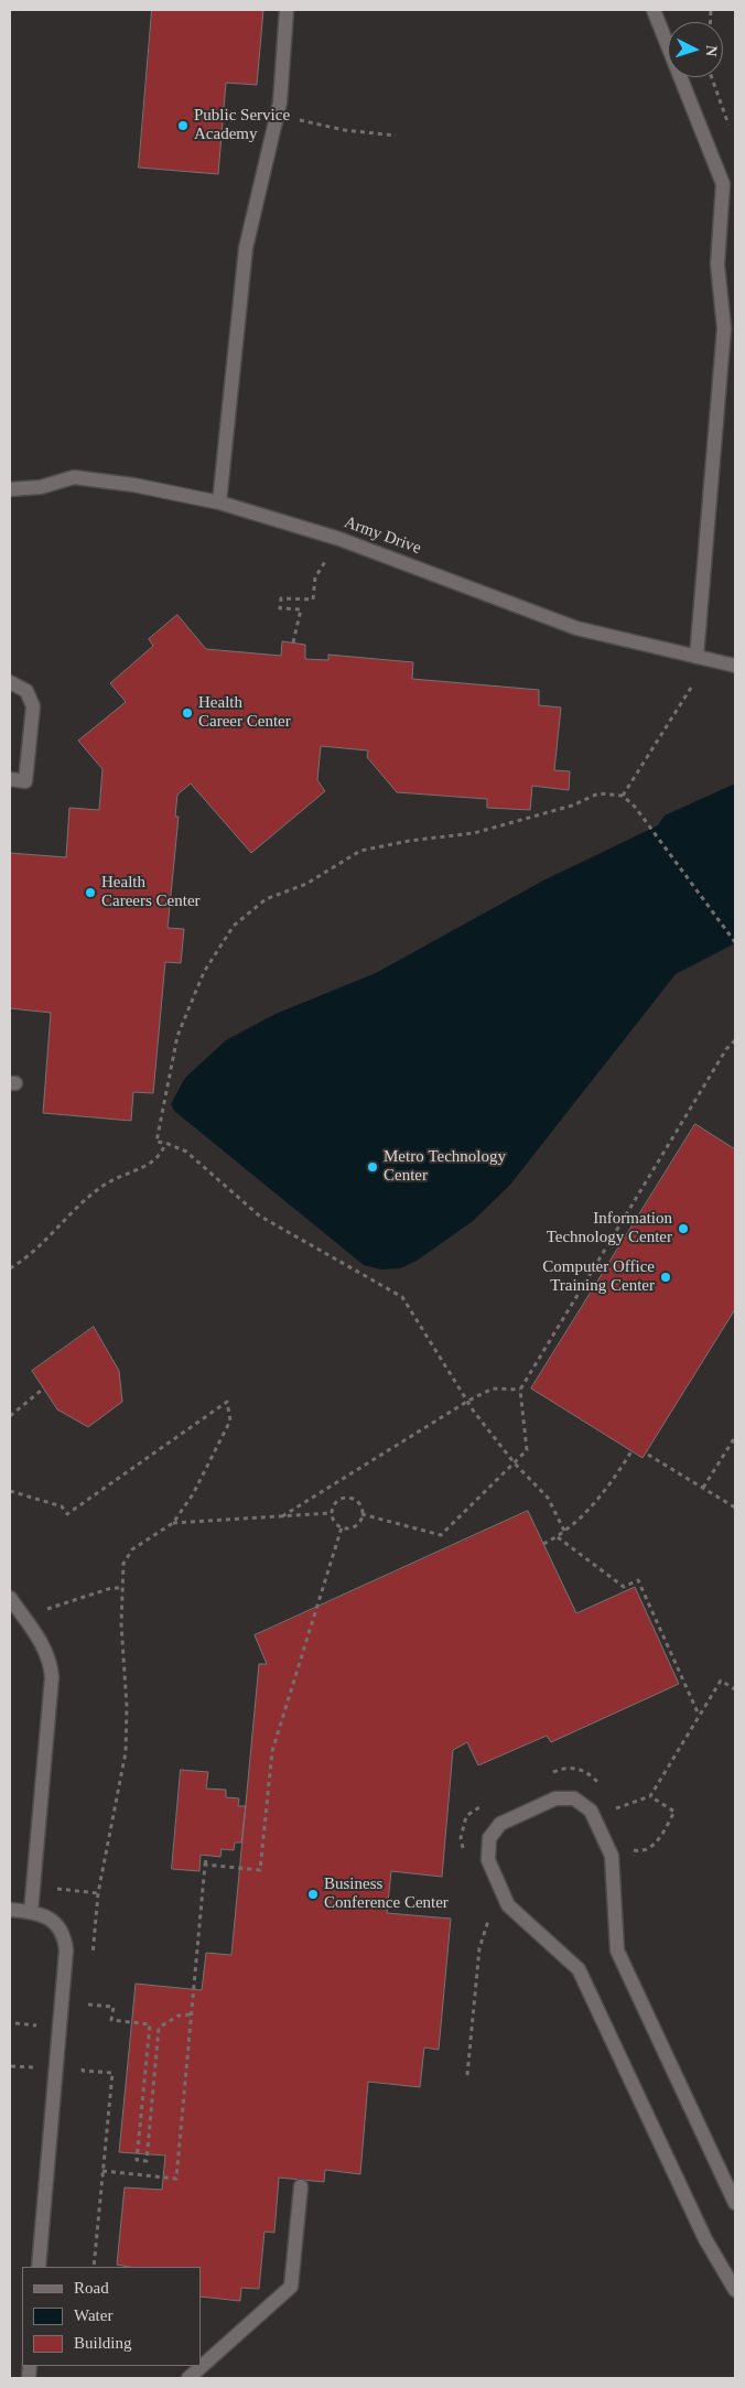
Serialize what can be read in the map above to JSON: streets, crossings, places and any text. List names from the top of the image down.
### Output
{
  "streets": {
    "street": ["Army Drive"]
  },
  "places": [
    "Public Service Academy",
    "Health Career Center",
    "Health Careers Center",
    "Metro Technology Center",
    "Information Technology Center",
    "Computer Office Training Center",
    "Business Conference Center"
  ],
  "legend": ["Road", "Water", "Building"],
  "north": "right"
}
